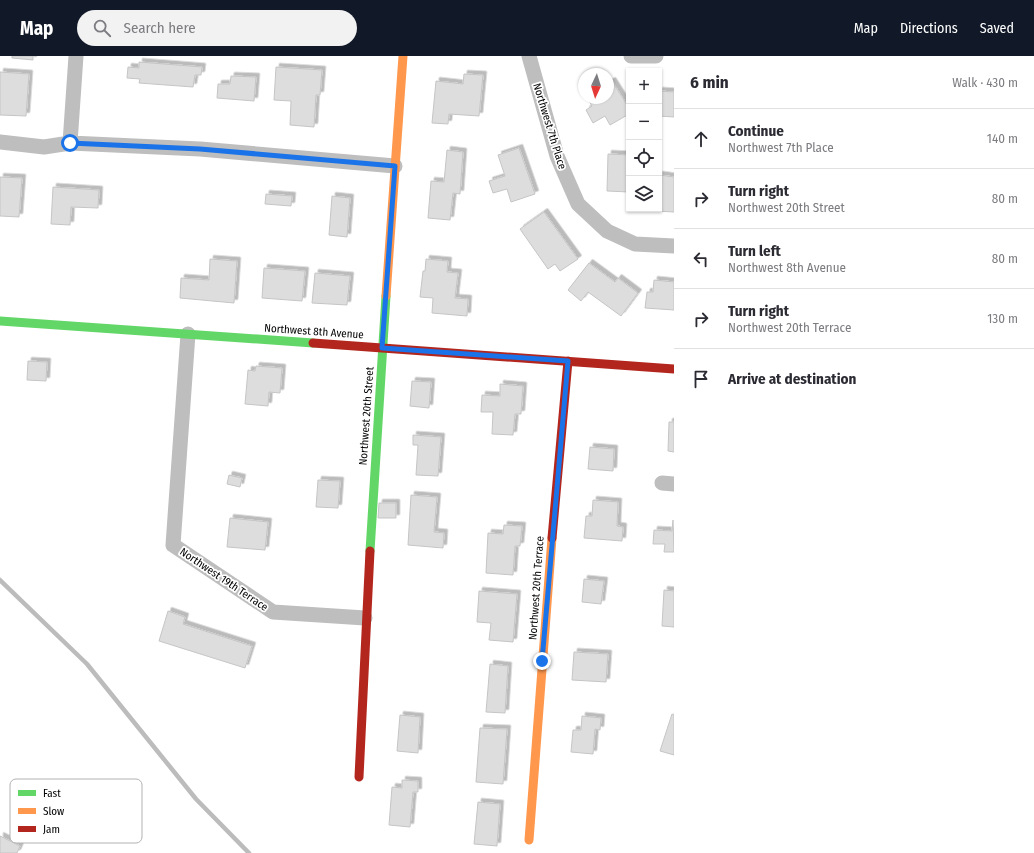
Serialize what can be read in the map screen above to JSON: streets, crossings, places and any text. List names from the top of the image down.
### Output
{
  "streets": {
    "street": [
      "Northwest 7th Place",
      "Northwest 8th Avenue",
      "Northwest 20th Street",
      "Northwest 19th Terrace",
      "Northwest 20th Terrace"
    ]
  },
  "crossings": [
    ["Northwest 8th Avenue", "Northwest 20th Street"],
    ["Northwest 8th Avenue", "Northwest 19th Terrace"],
    ["Northwest 8th Avenue", "Northwest 20th Terrace"],
    ["Northwest 20th Street", "Northwest 19th Terrace"]
  ],
  "legend": ["Fast", "Slow", "Jam"],
  "north": "bottom",
  "page": {
    "header": "Map",
    "search": "Search here",
    "nav": ["Map", "Directions", "Saved"],
    "heading": ["6 min", "Walk · 430 m"],
    "map_buttons": ["+", "−"],
    "list": [
      ["Continue", "Northwest 7th Place", "140 m"],
      ["Turn right", "Northwest 20th Street", "80 m"],
      ["Turn left", "Northwest 8th Avenue", "80 m"],
      ["Turn right", "Northwest 20th Terrace", "130 m"],
      "Arrive at destination"
    ]
  }
}
